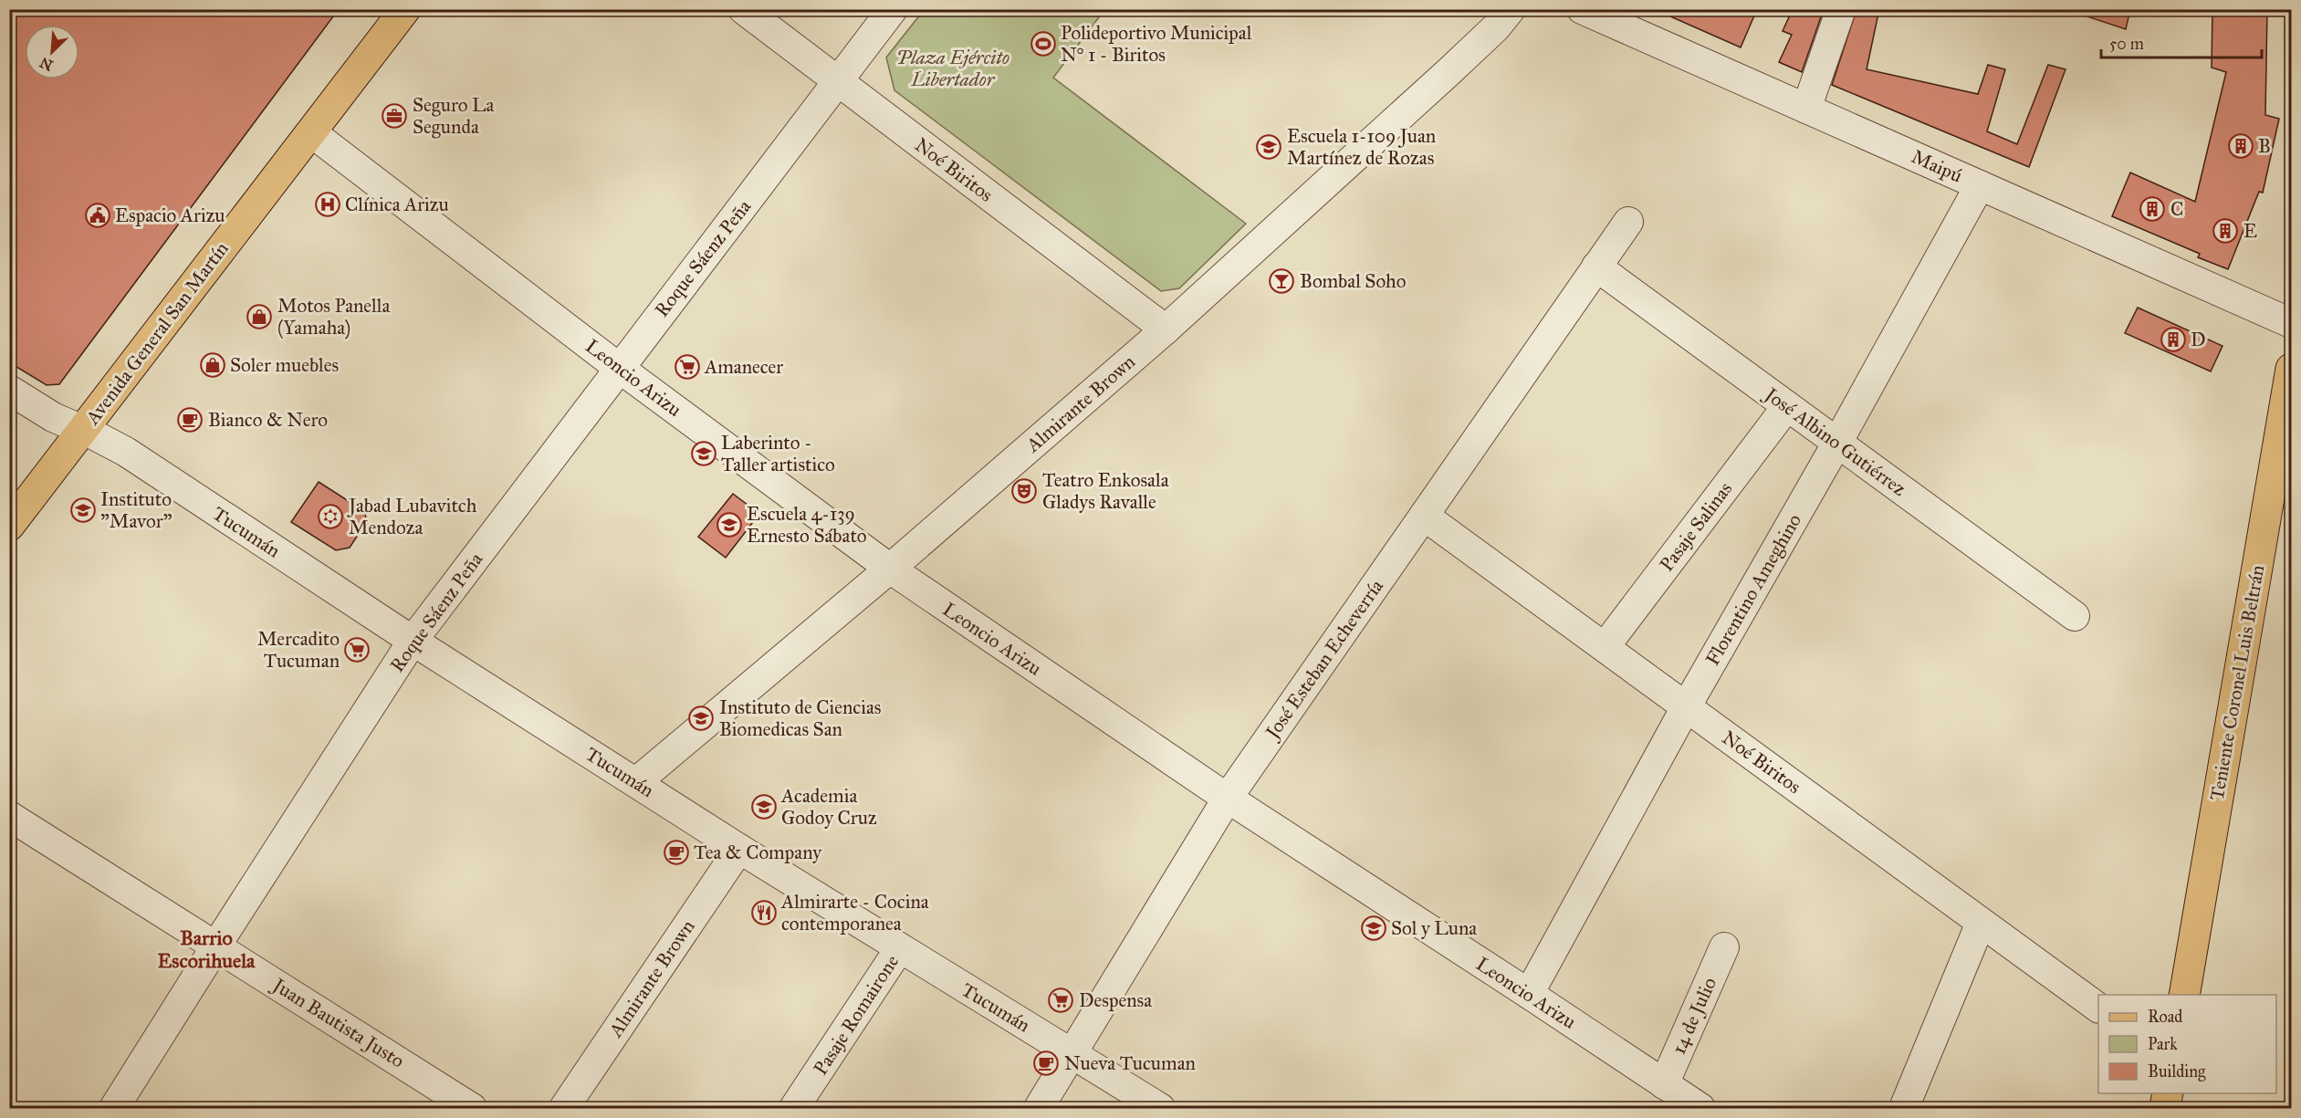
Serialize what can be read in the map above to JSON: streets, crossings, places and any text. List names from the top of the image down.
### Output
{
  "streets": {
    "main road": ["Avenida General San Martín", "Teniente Coronel Luis Beltrán"],
    "street": [
      "Maipú",
      "Noé Biritos",
      "Roque Sáenz Peña",
      "Leoncio Arizu",
      "Almirante Brown",
      "José Albino Gutiérrez",
      "Pasaje Salinas",
      "Tucumán",
      "Florentino Ameghino",
      "José Esteban Echeverría",
      "Pasaje Romairone",
      "14 de Julio",
      "Juan Bautista Justo"
    ]
  },
  "crossings": [
    ["Maipú", "Florentino Ameghino"],
    ["Noé Biritos", "Roque Sáenz Peña"],
    ["Noé Biritos", "Almirante Brown"],
    ["Noé Biritos", "Pasaje Salinas"],
    ["Noé Biritos", "Florentino Ameghino"],
    ["Noé Biritos", "José Esteban Echeverría"],
    ["Roque Sáenz Peña", "Leoncio Arizu"],
    ["Roque Sáenz Peña", "Tucumán"],
    ["Roque Sáenz Peña", "Juan Bautista Justo"],
    ["Avenida General San Martín", "Leoncio Arizu"],
    ["Avenida General San Martín", "Tucumán"],
    ["Leoncio Arizu", "Almirante Brown"],
    ["Leoncio Arizu", "Florentino Ameghino"],
    ["Leoncio Arizu", "José Esteban Echeverría"],
    ["Leoncio Arizu", "14 de Julio"],
    ["Almirante Brown", "Tucumán"],
    ["José Albino Gutiérrez", "Pasaje Salinas"],
    ["José Albino Gutiérrez", "Florentino Ameghino"],
    ["José Albino Gutiérrez", "José Esteban Echeverría"],
    ["Tucumán", "José Esteban Echeverría"],
    ["Tucumán", "Pasaje Romairone"]
  ],
  "districts": ["Barrio Escorihuela"],
  "parks": ["Plaza Ejército Libertador"],
  "places": {
    "sports": ["Polideportivo Municipal N° 1 - Biritos"],
    "office": ["Seguro La Segunda"],
    "building": [
      "B",
      "C",
      "E",
      "D"
    ],
    "school or university": [
      "Escuela 1-109 Juan Martínez de Rozas",
      "Laberinto - Taller artistico",
      "Instituto \"Mavor\"",
      "Escuela 4-139 Ernesto Sábato",
      "Instituto de Ciencias Biomedicas San",
      "Academia Godoy Cruz",
      "Sol y Luna"
    ],
    "hospital": ["Clínica Arizu"],
    "public building": ["Espacio Arizu"],
    "bar": ["Bombal Soho"],
    "shop": ["Motos Panella (Yamaha)", "Soler muebles"],
    "supermarket": ["Amanecer", "Mercadito Tucuman", "Despensa"],
    "cafe": ["Bianco & Nero", "Tea & Company", "Nueva Tucuman"],
    "theatre": ["Teatro Enkosala Gladys Ravalle"],
    "synagogue": ["Jabad Lubavitch Mendoza"],
    "restaurant": ["Almirarte - Cocina contemporanea"]
  },
  "legend": ["Road", "Park", "Building"],
  "scale_bar": "50 m",
  "north": "bottom left"
}
